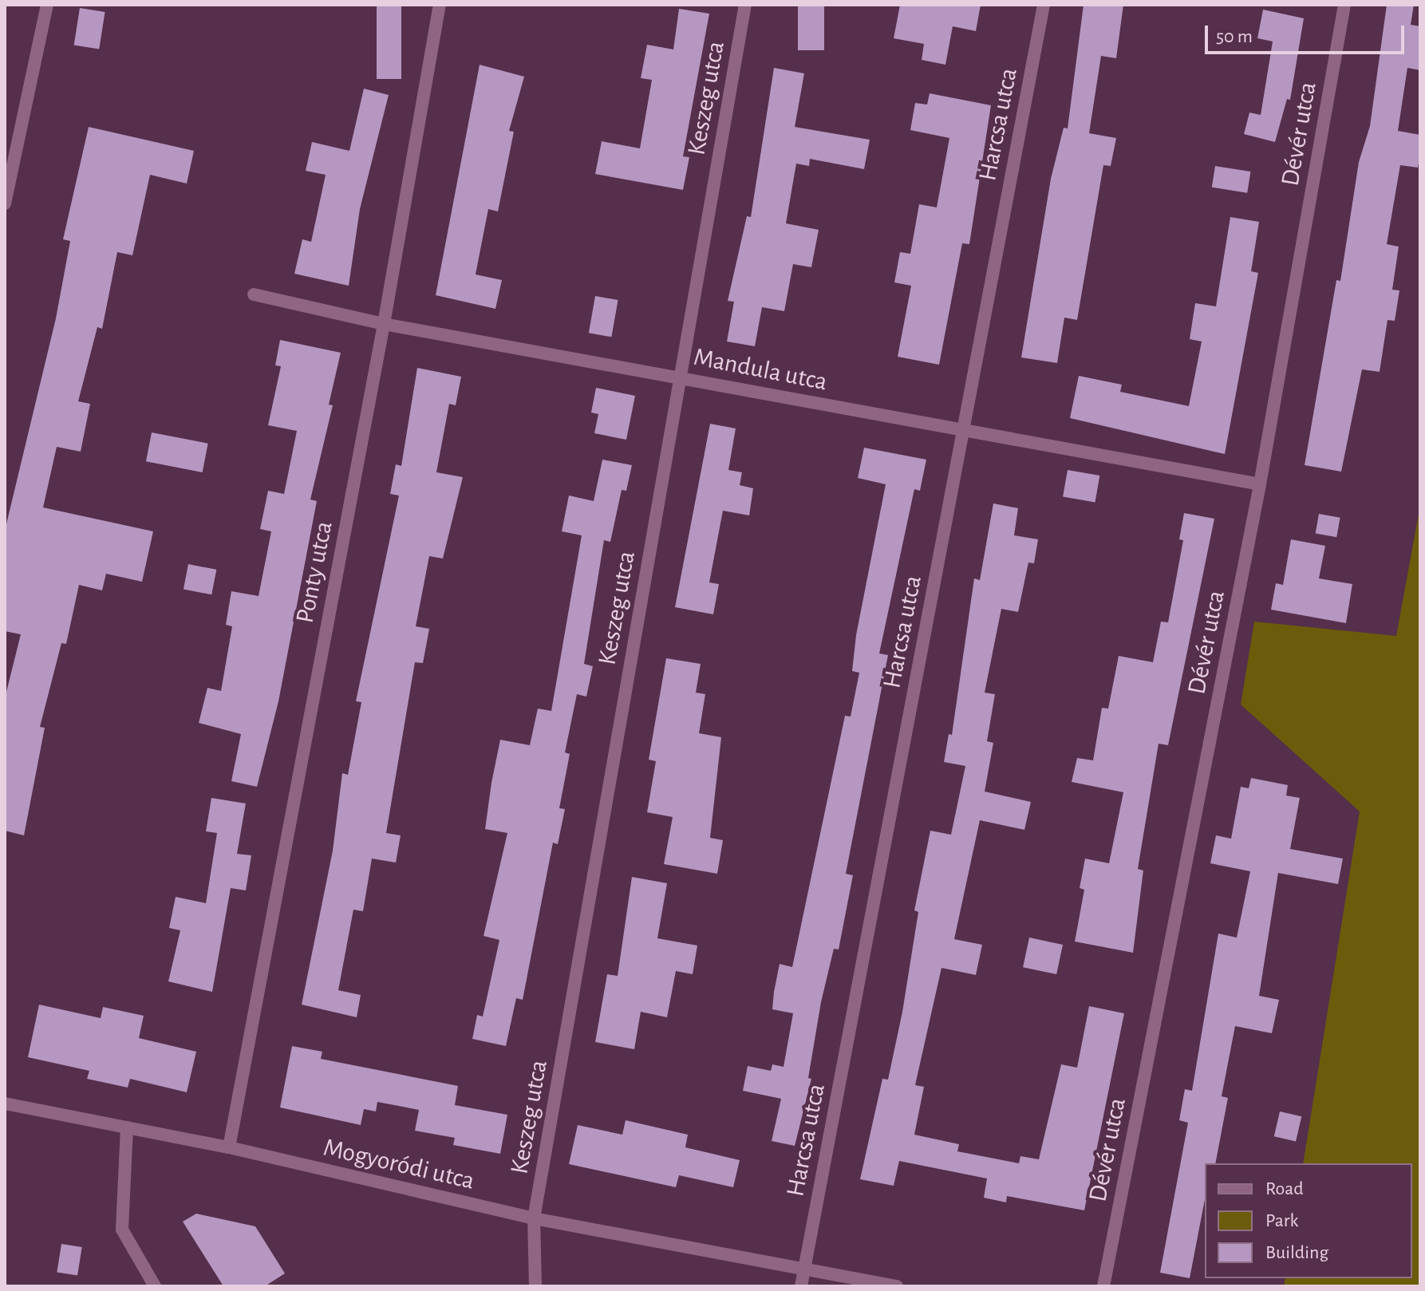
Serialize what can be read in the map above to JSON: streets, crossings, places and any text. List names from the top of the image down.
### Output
{
  "streets": {
    "street": [
      "Keszeg utca",
      "Harcsa utca",
      "Dévér utca",
      "Mandula utca",
      "Ponty utca",
      "Mogyoródi utca"
    ]
  },
  "crossings": [
    ["Keszeg utca", "Mandula utca"],
    ["Keszeg utca", "Mogyoródi utca"],
    ["Harcsa utca", "Mandula utca"],
    ["Harcsa utca", "Mogyoródi utca"],
    ["Dévér utca", "Mandula utca"],
    ["Mandula utca", "Ponty utca"],
    ["Ponty utca", "Mogyoródi utca"]
  ],
  "legend": ["Road", "Park", "Building"],
  "scale_bar": "50 m"
}
